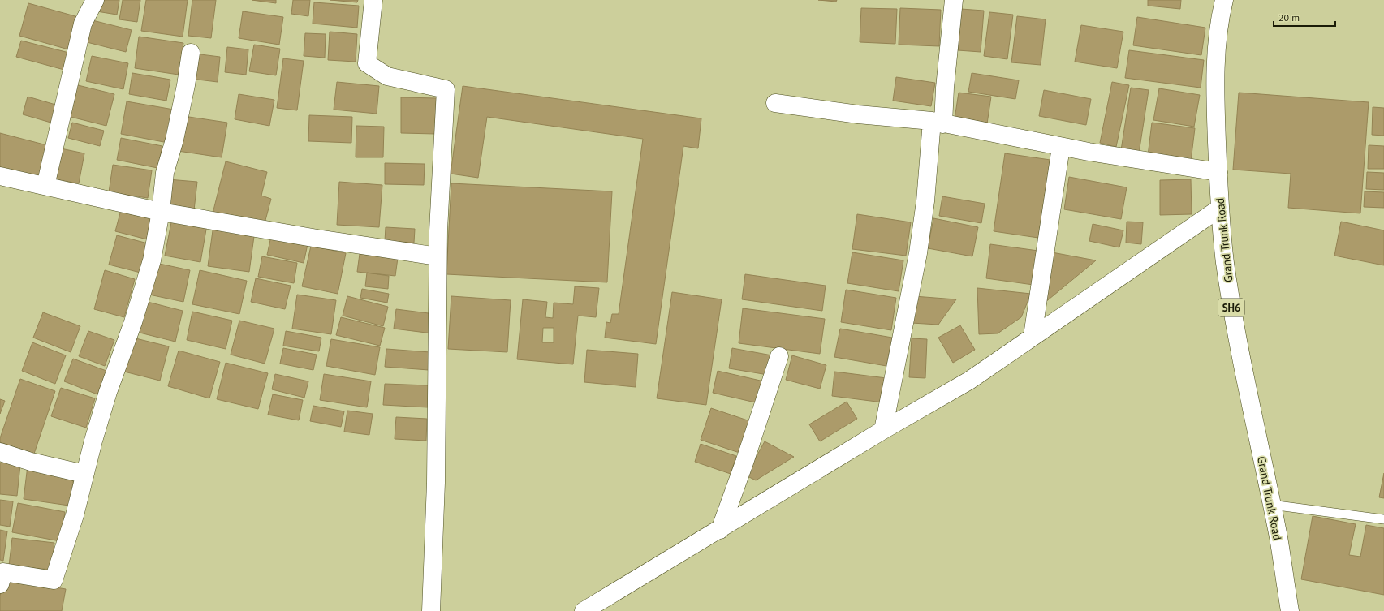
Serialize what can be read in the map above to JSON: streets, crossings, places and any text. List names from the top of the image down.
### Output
{
  "streets": {
    "street": ["Grand Trunk Road", "SH6"]
  },
  "scale_bar": "20 m"
}
